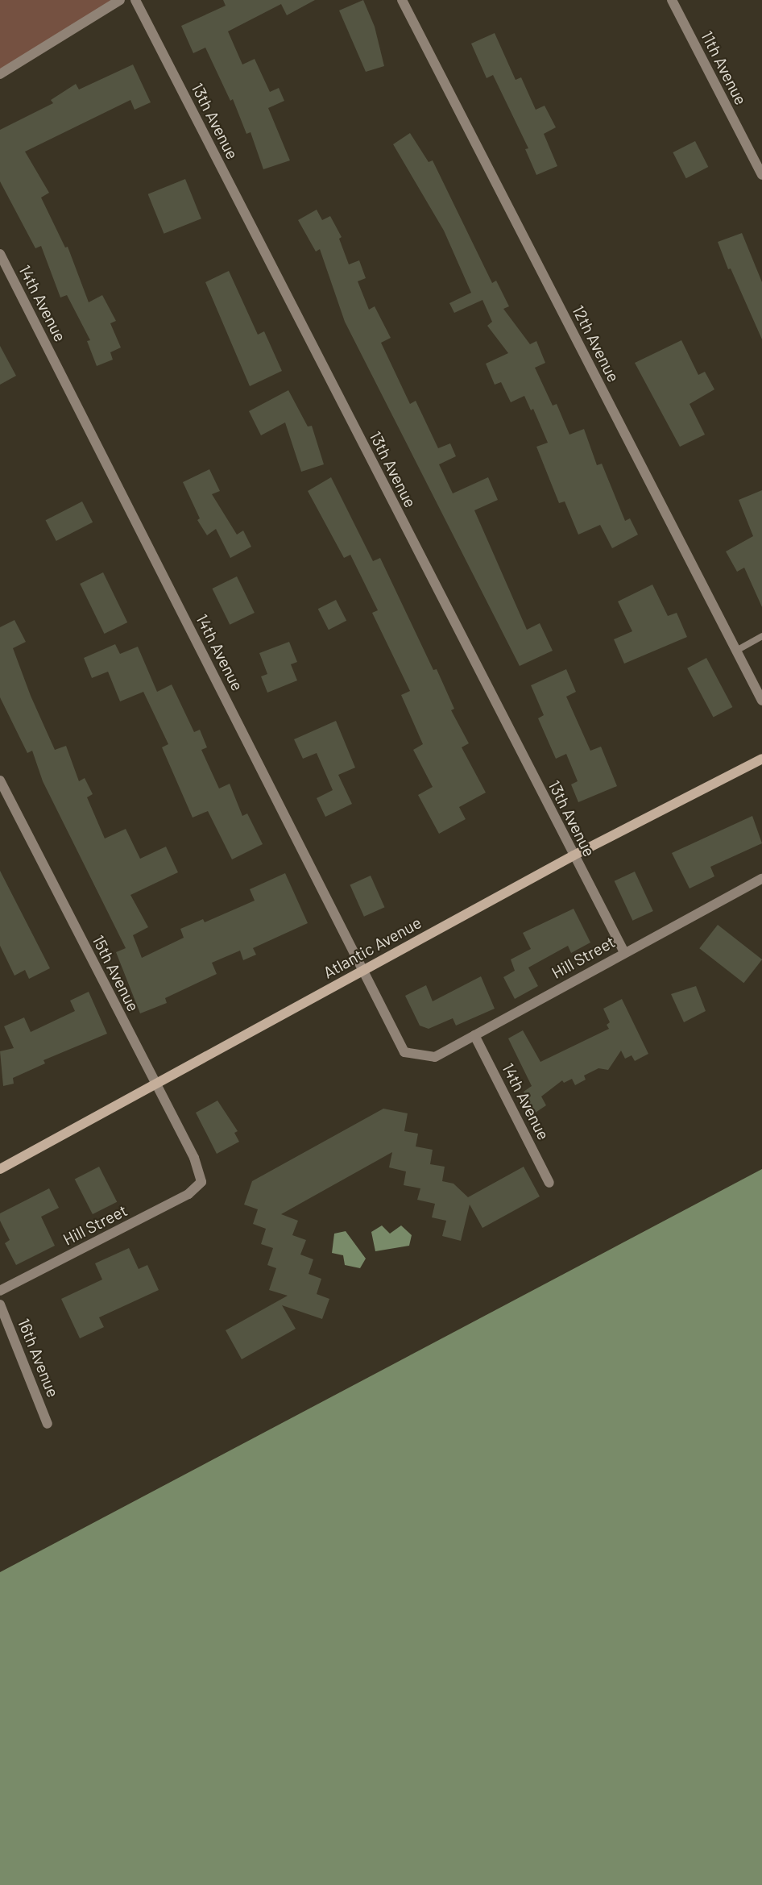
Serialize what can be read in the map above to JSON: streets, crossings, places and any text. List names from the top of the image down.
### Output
{
  "streets": {
    "main road": ["Atlantic Avenue"],
    "street": [
      "11th Avenue",
      "13th Avenue",
      "14th Avenue",
      "12th Avenue",
      "Hill Street",
      "15th Avenue",
      "16th Avenue"
    ]
  },
  "crossings": [
    ["13th Avenue", "Atlantic Avenue"],
    ["13th Avenue", "Hill Street"],
    ["14th Avenue", "Atlantic Avenue"],
    ["14th Avenue", "Hill Street"],
    ["Atlantic Avenue", "15th Avenue"],
    ["Hill Street", "15th Avenue"]
  ]
}
